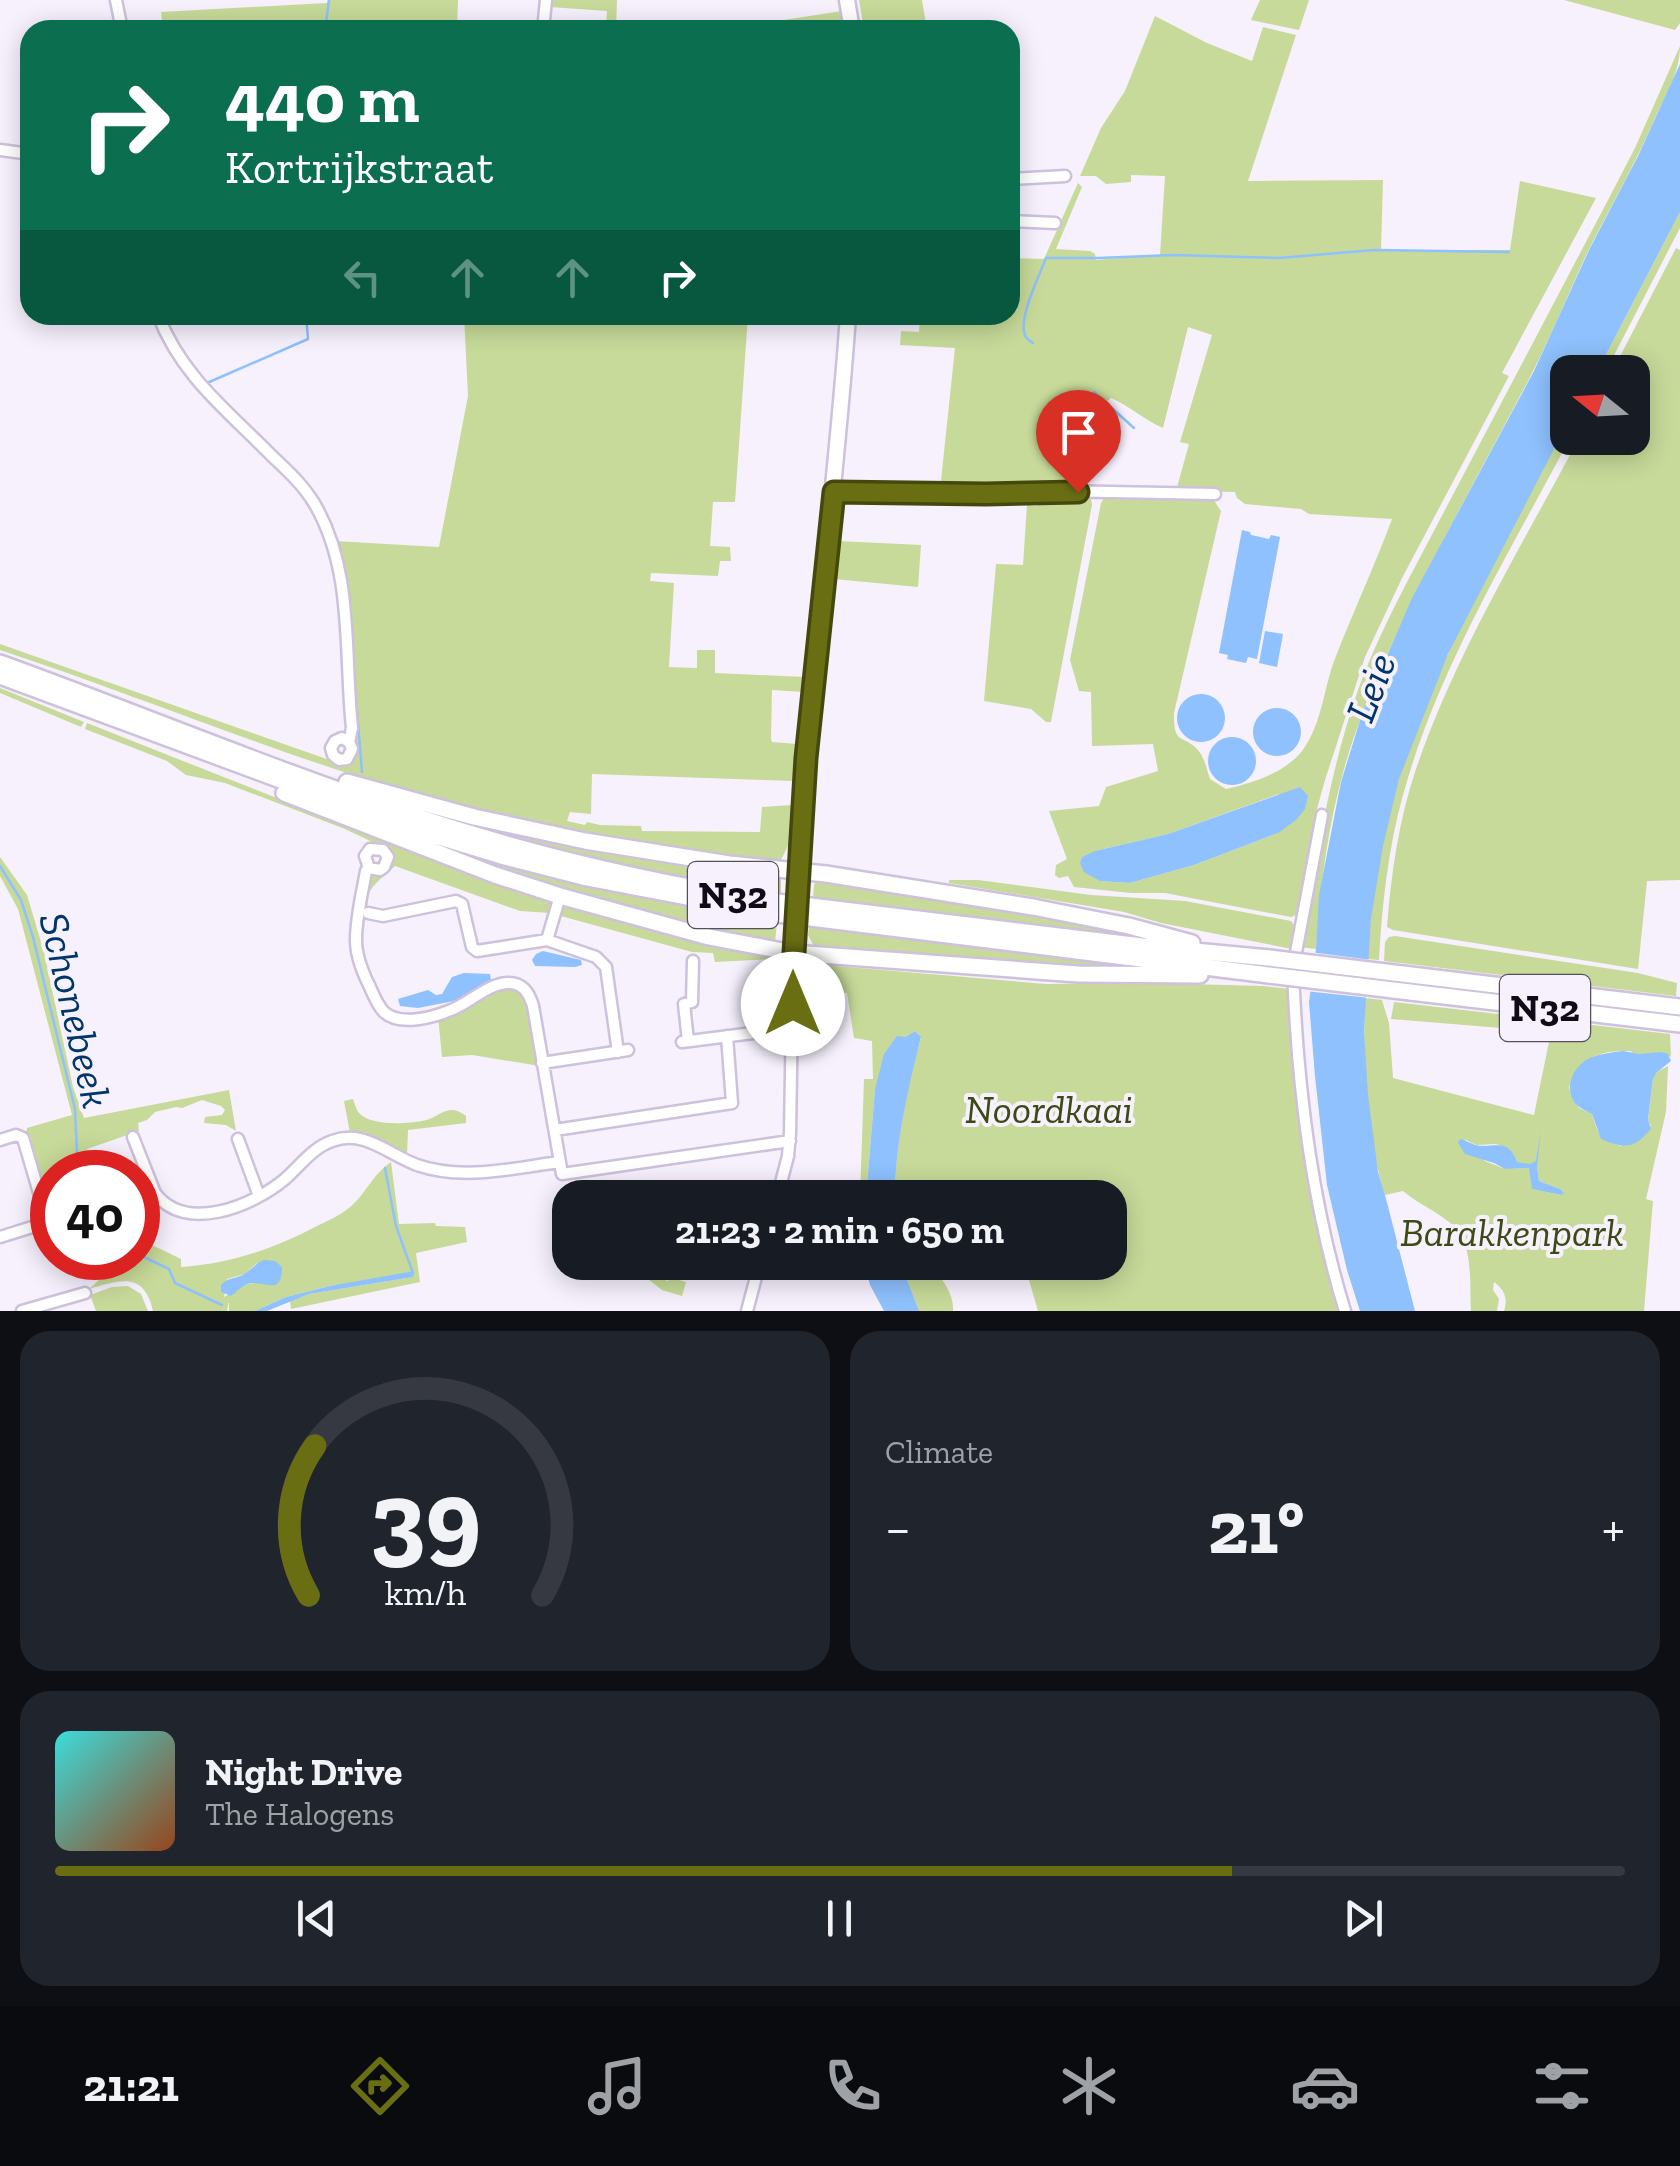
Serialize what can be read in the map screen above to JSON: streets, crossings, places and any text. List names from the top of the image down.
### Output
{
  "streets": {
    "highway": ["N32"]
  },
  "water": ["Leie", "Schonebeek"],
  "parks": ["Noordkaai", "Barakkenpark"],
  "north": "left",
  "page": {
    "turn": ["440 m", "Kortrijkstraat"],
    "limit": "40",
    "trip": "21:23 · 2 min · 650 m",
    "tile": "Climate",
    "heat": ["−", "21°", "+"],
    "song": ["Night Drive", "The Halogens"],
    "tabs": "21:21",
    "gauge": ["39", "km/h"]
  }
}
